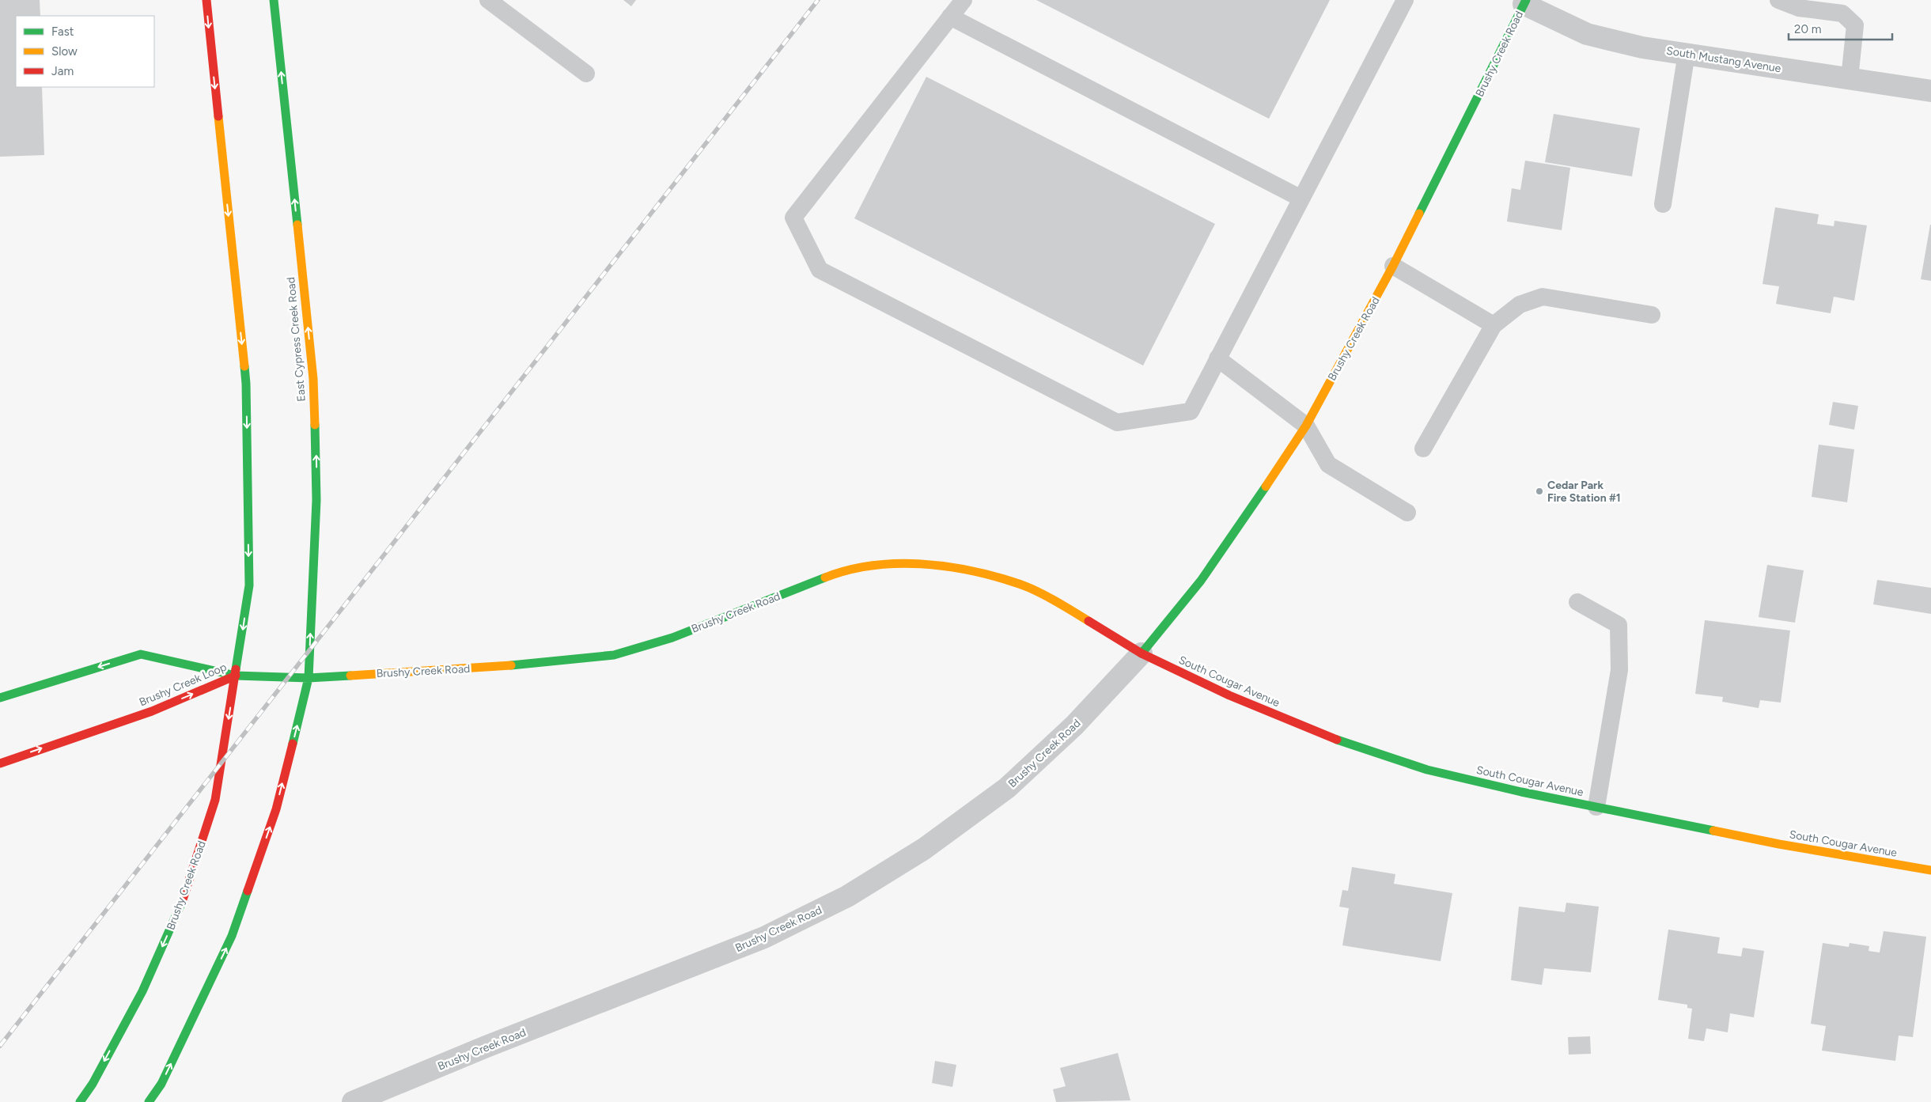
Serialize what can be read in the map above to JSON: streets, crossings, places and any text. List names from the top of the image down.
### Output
{
  "streets": {
    "main road": [
      "Brushy Creek Road",
      "East Cypress Creek Road",
      "South Cougar Avenue",
      "Brushy Creek Loop"
    ],
    "street": ["South Mustang Avenue"]
  },
  "crossings": [
    ["Brushy Creek Road", "South Mustang Avenue"],
    ["Brushy Creek Road", "East Cypress Creek Road"],
    ["Brushy Creek Road", "South Cougar Avenue"],
    ["Brushy Creek Road", "Brushy Creek Loop"]
  ],
  "places": ["Cedar Park Fire Station #1"],
  "legend": ["Fast", "Slow", "Jam"],
  "scale_bar": "20 m"
}
